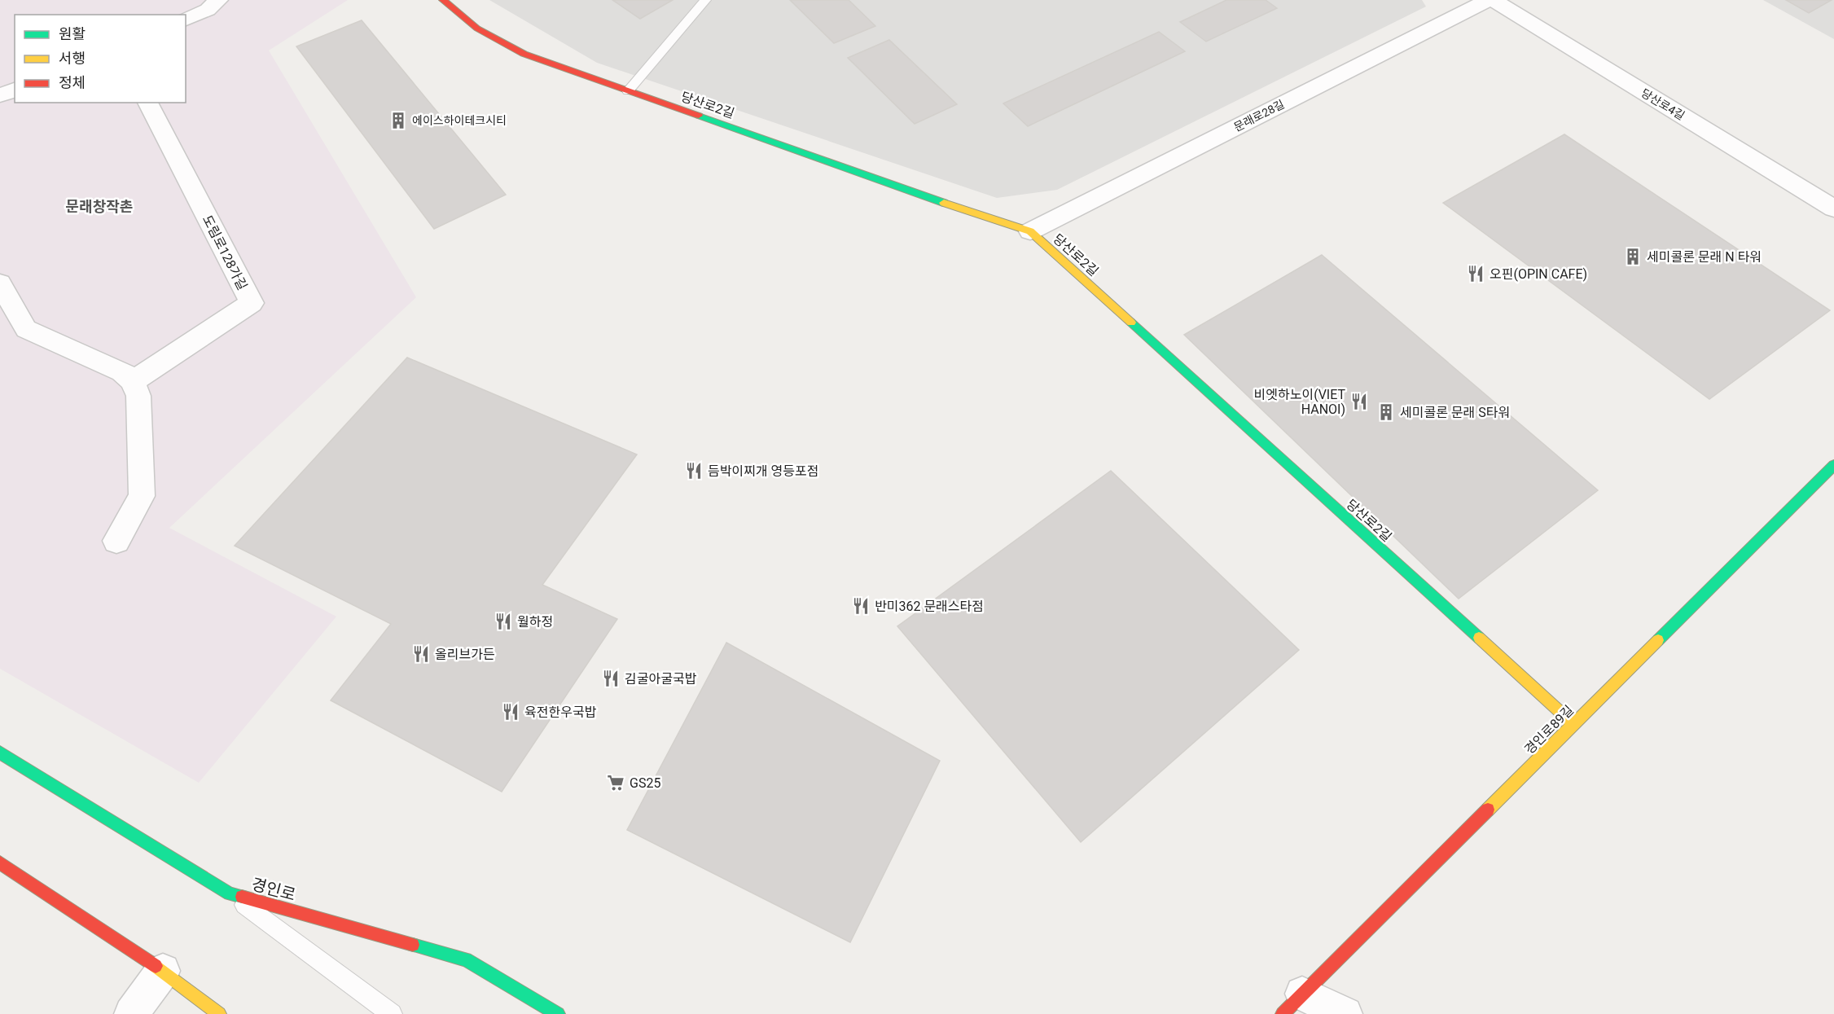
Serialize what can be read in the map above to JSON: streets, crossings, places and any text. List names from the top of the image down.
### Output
{
  "streets": {
    "street": [
      "당산로4길",
      "당산로2길",
      "문래로28길",
      "도림로128가길",
      "경인로89길",
      "경인로"
    ]
  },
  "crossings": [
    ["당산로2길", "문래로28길"],
    ["당산로2길", "경인로89길"]
  ],
  "districts": ["문래창작촌"],
  "places": {
    "building": ["에이스하이테크시티", "세미콜론 문래 N 타워", "세미콜론 문래 S타워"],
    "restaurant": [
      "오핀(OPIN CAFE)",
      "비엣하노이(VIET HANOI)",
      "듬박이찌개 영등포점",
      "반미362 문래스타점",
      "월하정",
      "올리브가든",
      "김굴아굴국밥",
      "육전한우국밥"
    ],
    "supermarket": ["GS25"]
  },
  "legend": ["원활", "서행", "정체"]
}
